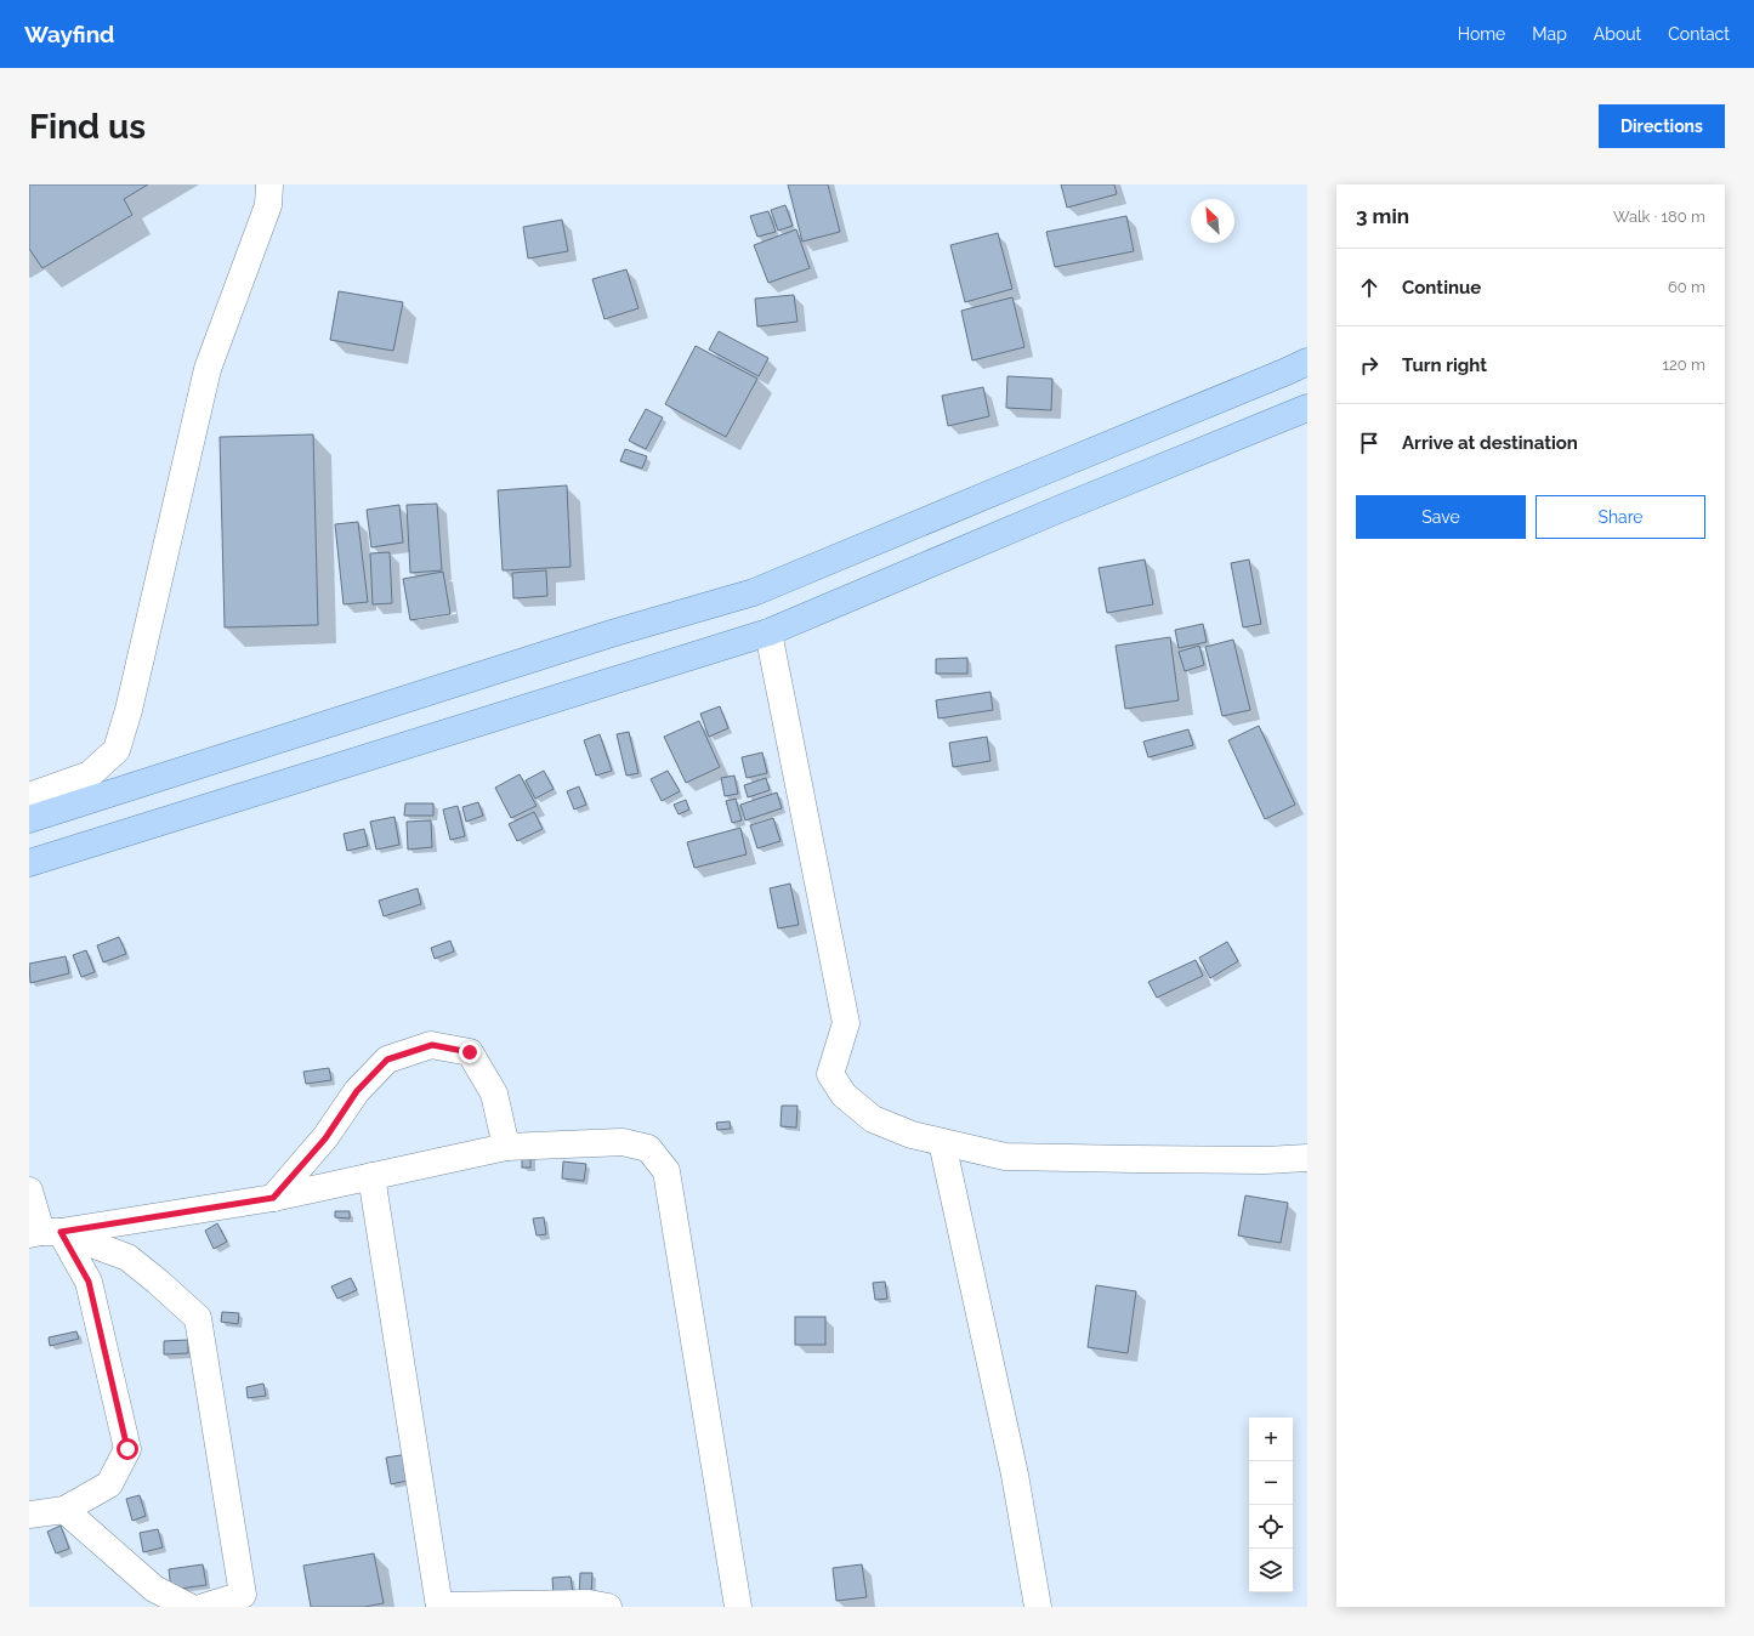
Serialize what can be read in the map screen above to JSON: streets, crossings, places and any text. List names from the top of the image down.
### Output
{
  "north": "top left",
  "page": {
    "header": "Wayfind",
    "nav": [
      "Home",
      "Map",
      "About",
      "Contact"
    ],
    "buttons": [
      "Directions",
      ["Save", "Share"]
    ],
    "title": "Find us",
    "heading": ["3 min", "Walk · 180 m"],
    "list": [
      ["Continue", "60 m"],
      ["Turn right", "120 m"],
      "Arrive at destination"
    ],
    "map_buttons": ["+", "−"]
  }
}
